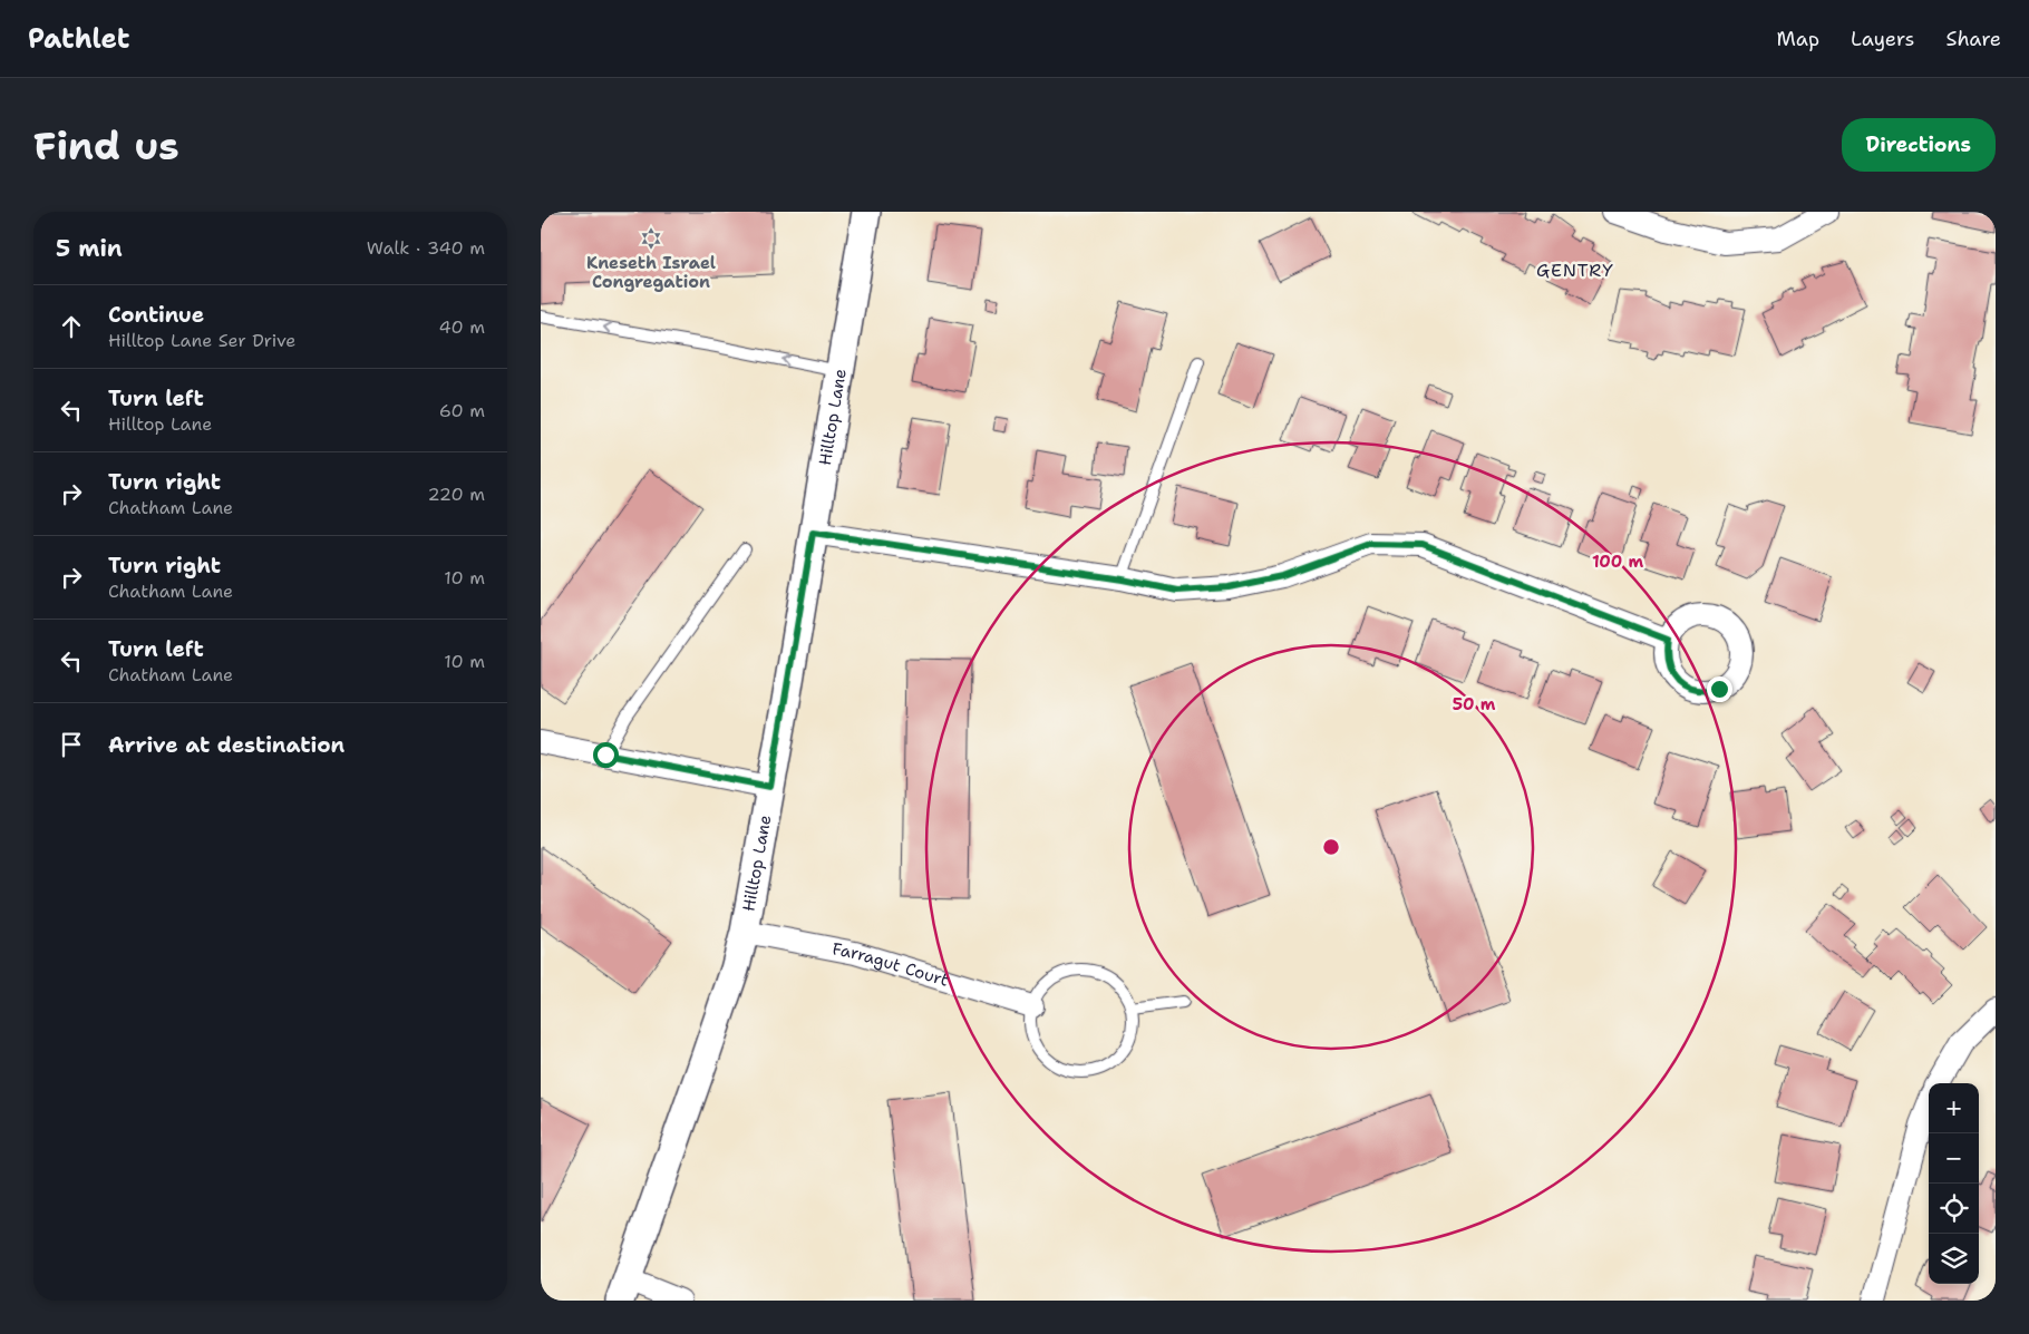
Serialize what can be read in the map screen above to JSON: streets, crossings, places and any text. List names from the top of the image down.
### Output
{
  "streets": {
    "street": ["Hilltop Lane", "Farragut Court"]
  },
  "crossings": [
    ["Hilltop Lane", "Farragut Court"]
  ],
  "districts": ["GENTRY"],
  "places": {
    "synagogue": ["Kneseth Israel Congregation"]
  },
  "page": {
    "header": "Pathlet",
    "nav": ["Map", "Layers", "Share"],
    "buttons": "Directions",
    "title": "Find us",
    "heading": ["5 min", "Walk · 340 m"],
    "list": [
      ["Continue", "Hilltop Lane Ser Drive", "40 m"],
      ["Turn left", "Hilltop Lane", "60 m"],
      ["Turn right", "Chatham Lane", "220 m"],
      ["Turn right", "Chatham Lane", "10 m"],
      ["Turn left", "Chatham Lane", "10 m"],
      "Arrive at destination"
    ],
    "map_buttons": ["+", "−"]
  },
  "rings": ["100 m", "50 m"]
}
